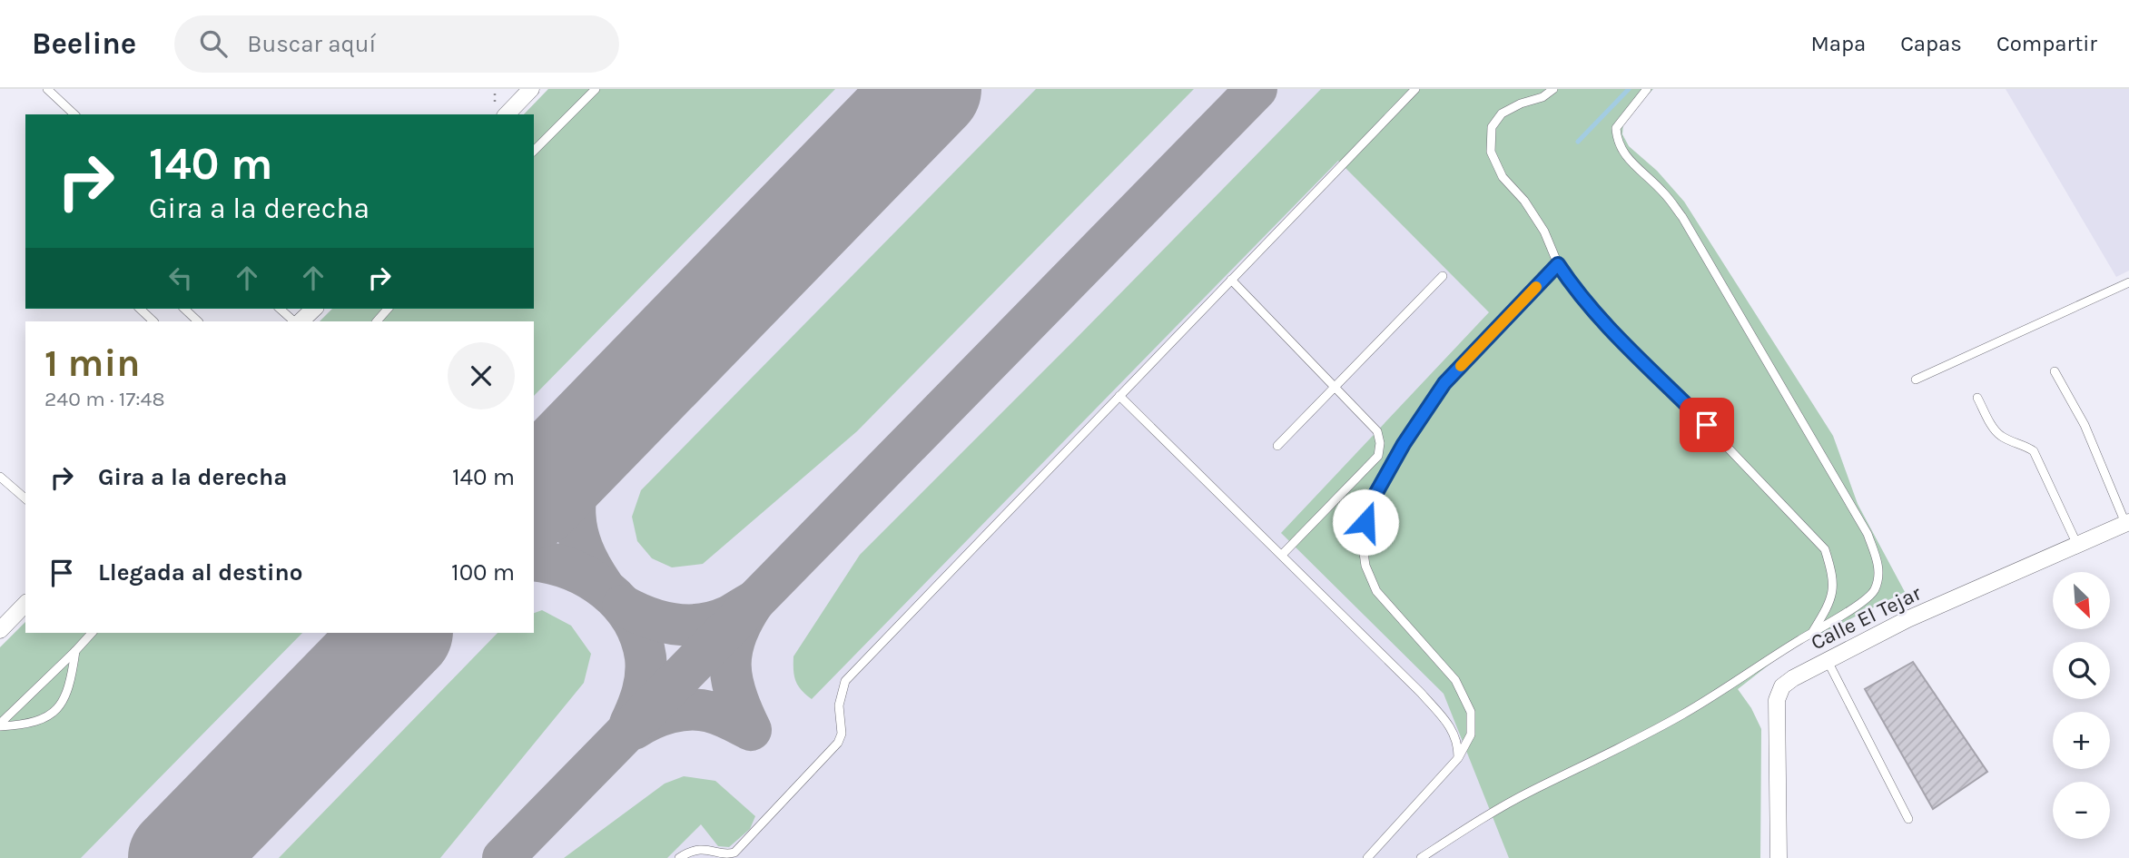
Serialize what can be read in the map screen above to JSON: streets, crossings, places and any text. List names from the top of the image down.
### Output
{
  "streets": {
    "street": ["Calle El Tejar"]
  },
  "north": "bottom right",
  "page": {
    "header": "Beeline",
    "search": "Buscar aquí",
    "nav": ["Mapa", "Capas", "Compartir"],
    "turn": ["140 m", "Gira a la derecha"],
    "heading": ["1 min", "240 m · 17:48"],
    "list": [
      {
        "name": "Gira a la derecha",
        "value": "140 m"
      },
      {
        "name": "Llegada al destino",
        "value": "100 m"
      }
    ],
    "map_buttons": ["+", "−"]
  }
}
